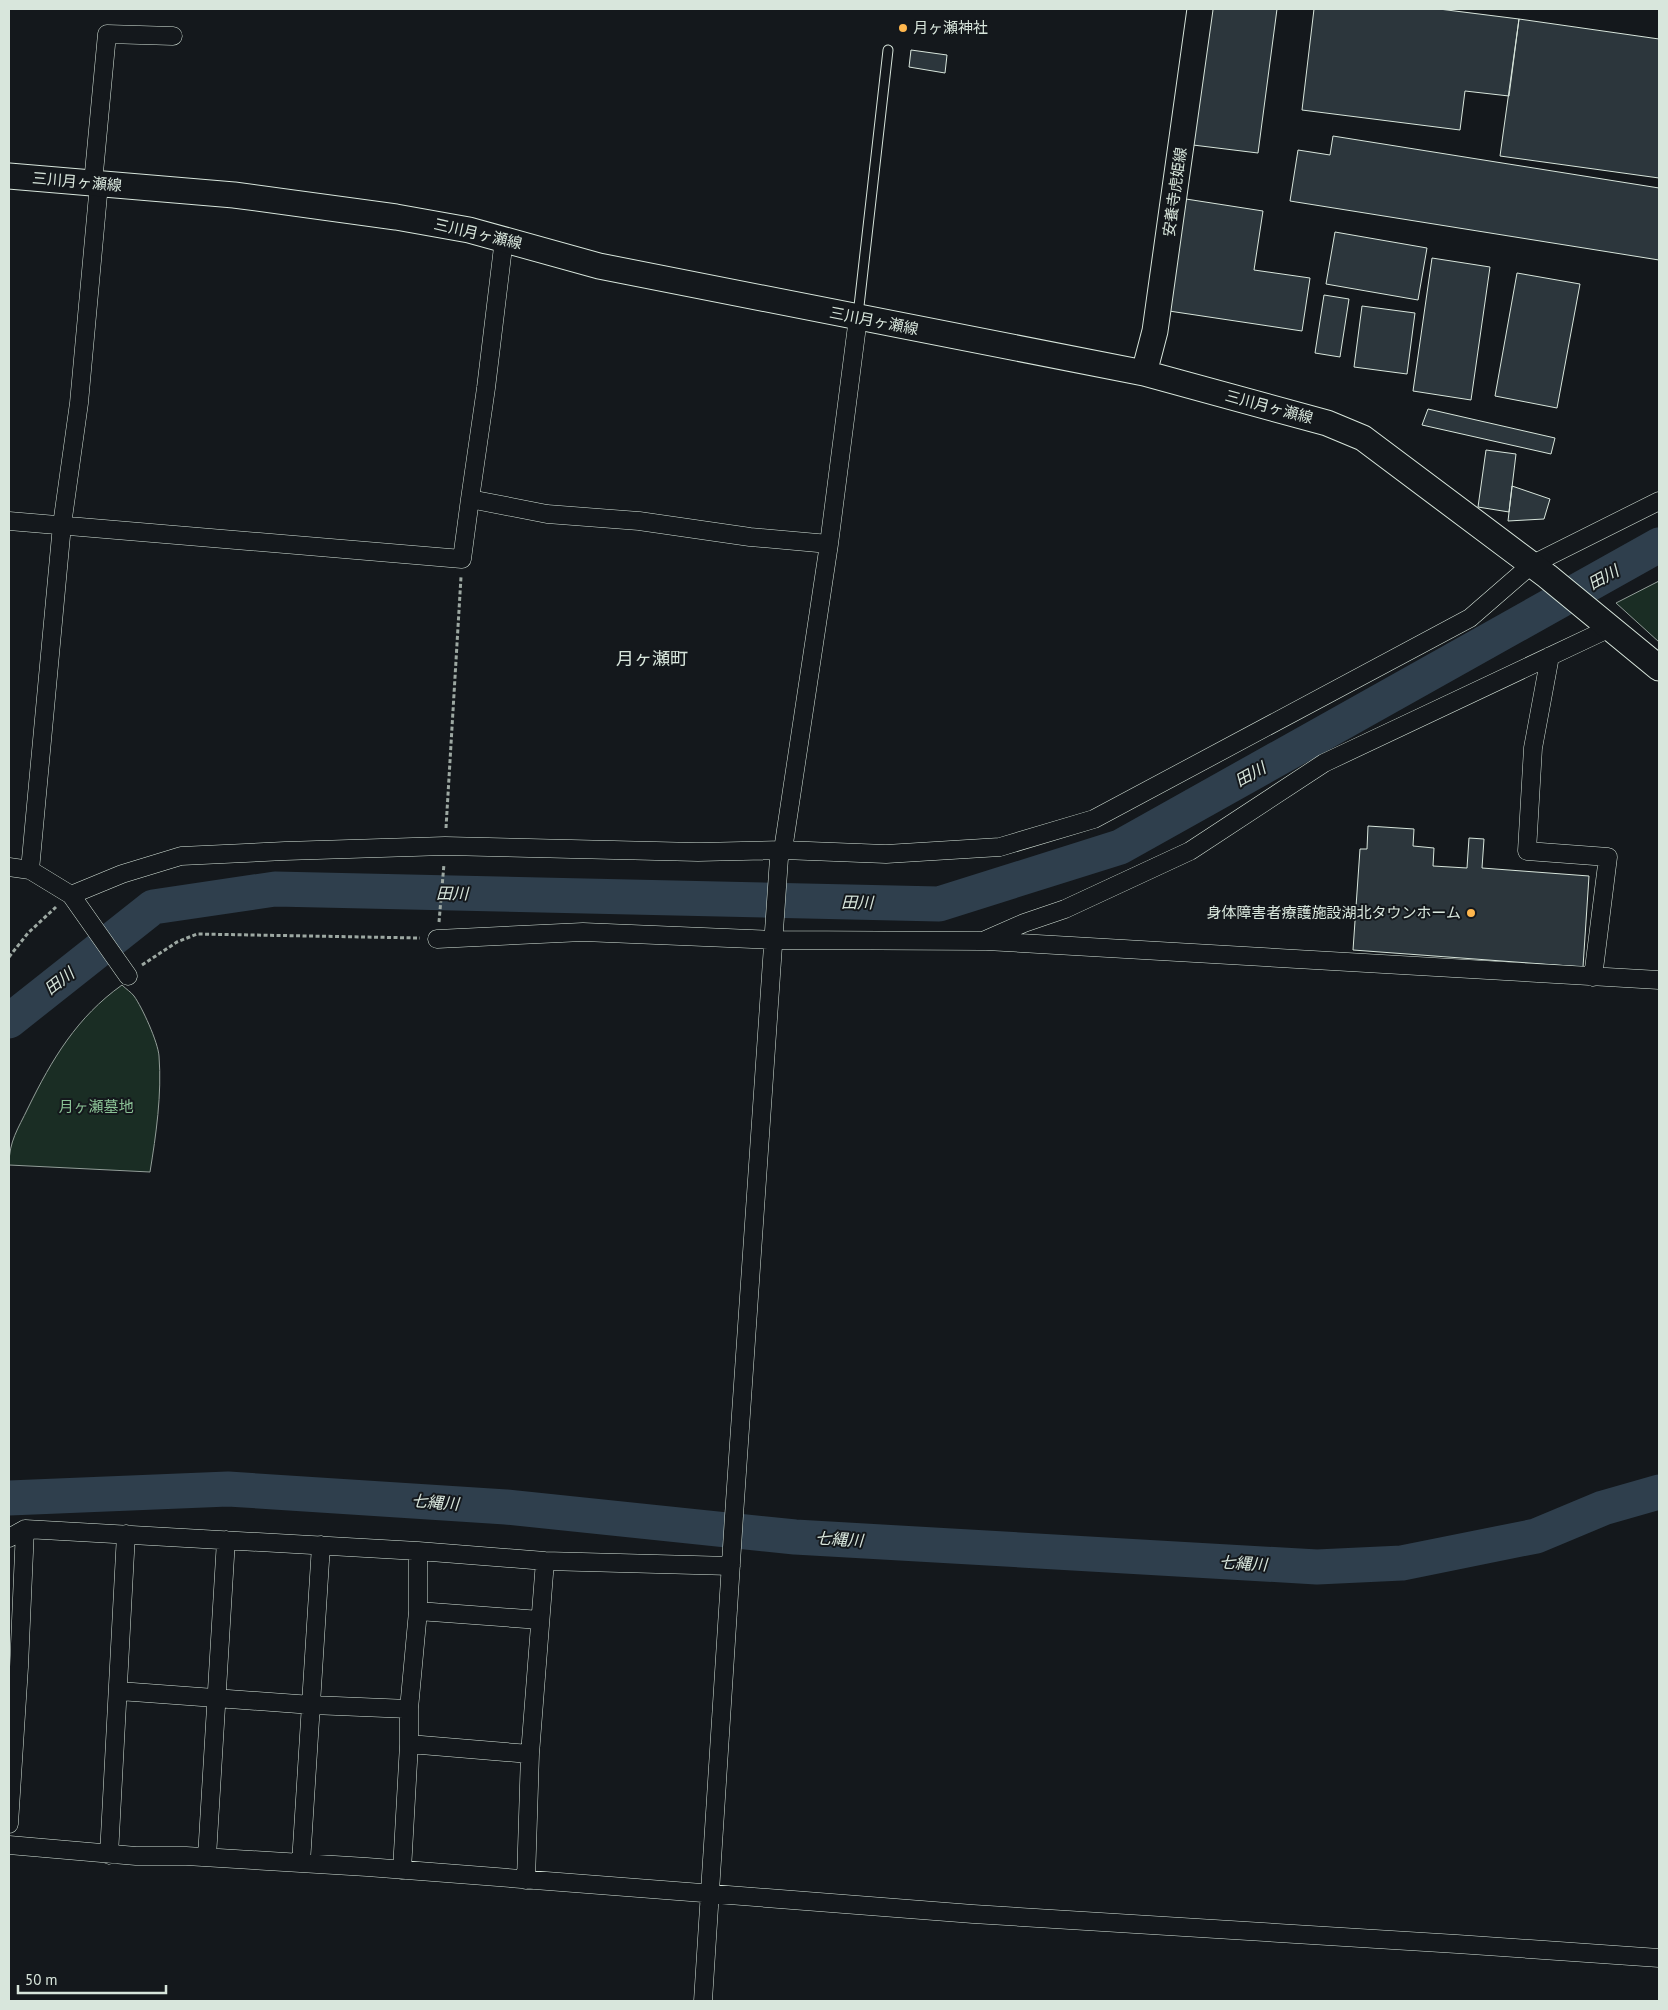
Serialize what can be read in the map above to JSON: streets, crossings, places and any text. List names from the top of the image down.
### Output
{
  "streets": {
    "main road": ["三川月ヶ瀬線", "安養寺虎姫線"]
  },
  "crossings": [
    ["三川月ヶ瀬線", "安養寺虎姫線"]
  ],
  "districts": ["月ヶ瀬町"],
  "water": ["田川", "七縄川"],
  "parks": ["月ヶ瀬墓地"],
  "places": ["月ヶ瀬神社", "身体障害者療護施設湖北タウンホーム"],
  "scale_bar": "50 m"
}
